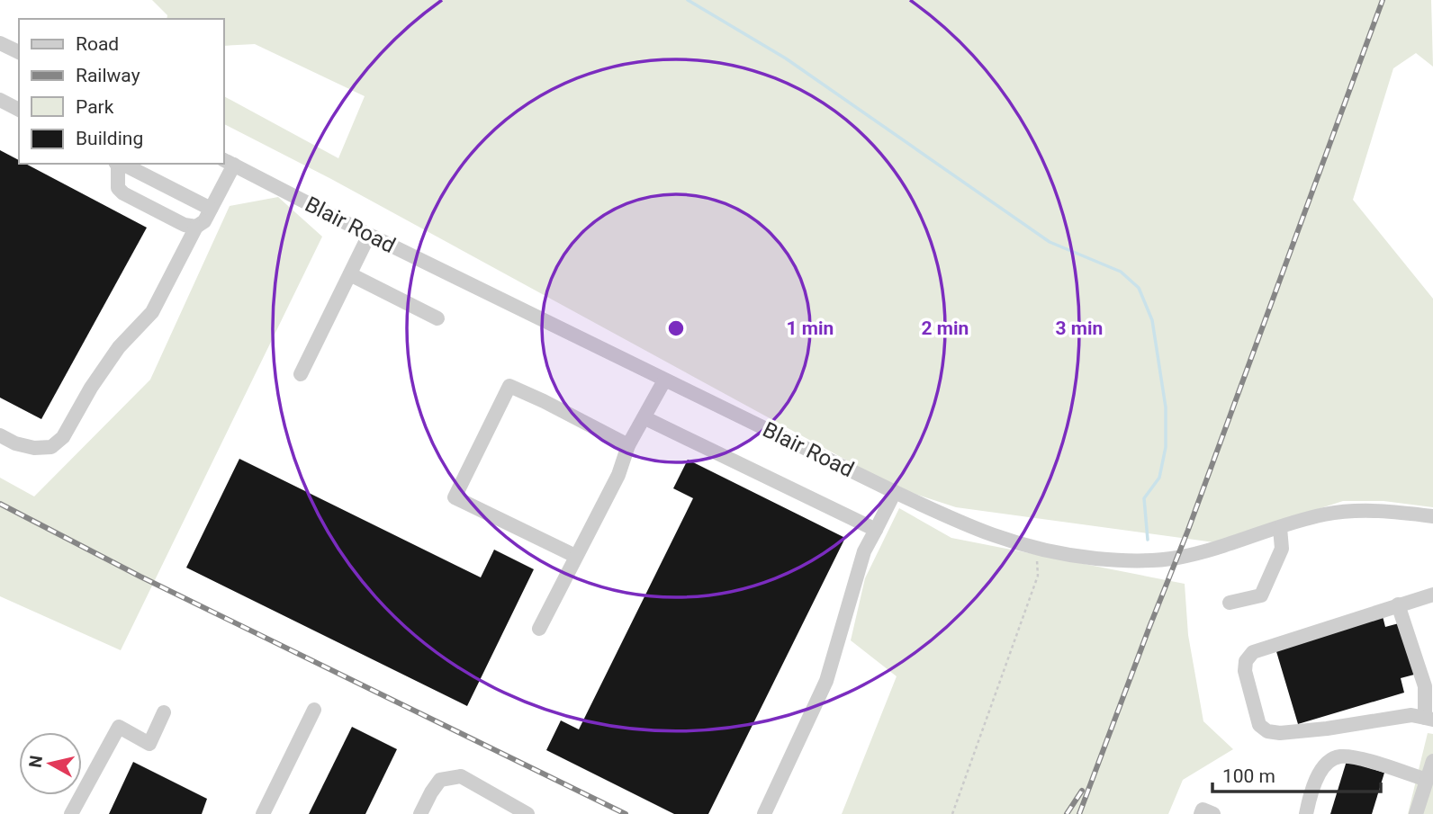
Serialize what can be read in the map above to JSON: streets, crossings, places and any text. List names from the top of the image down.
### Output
{
  "streets": {
    "street": ["Blair Road"]
  },
  "legend": [
    "Road",
    "Railway",
    "Park",
    "Building"
  ],
  "scale_bar": "100 m",
  "north": "left",
  "rings": ["1 min", "2 min", "3 min"]
}
